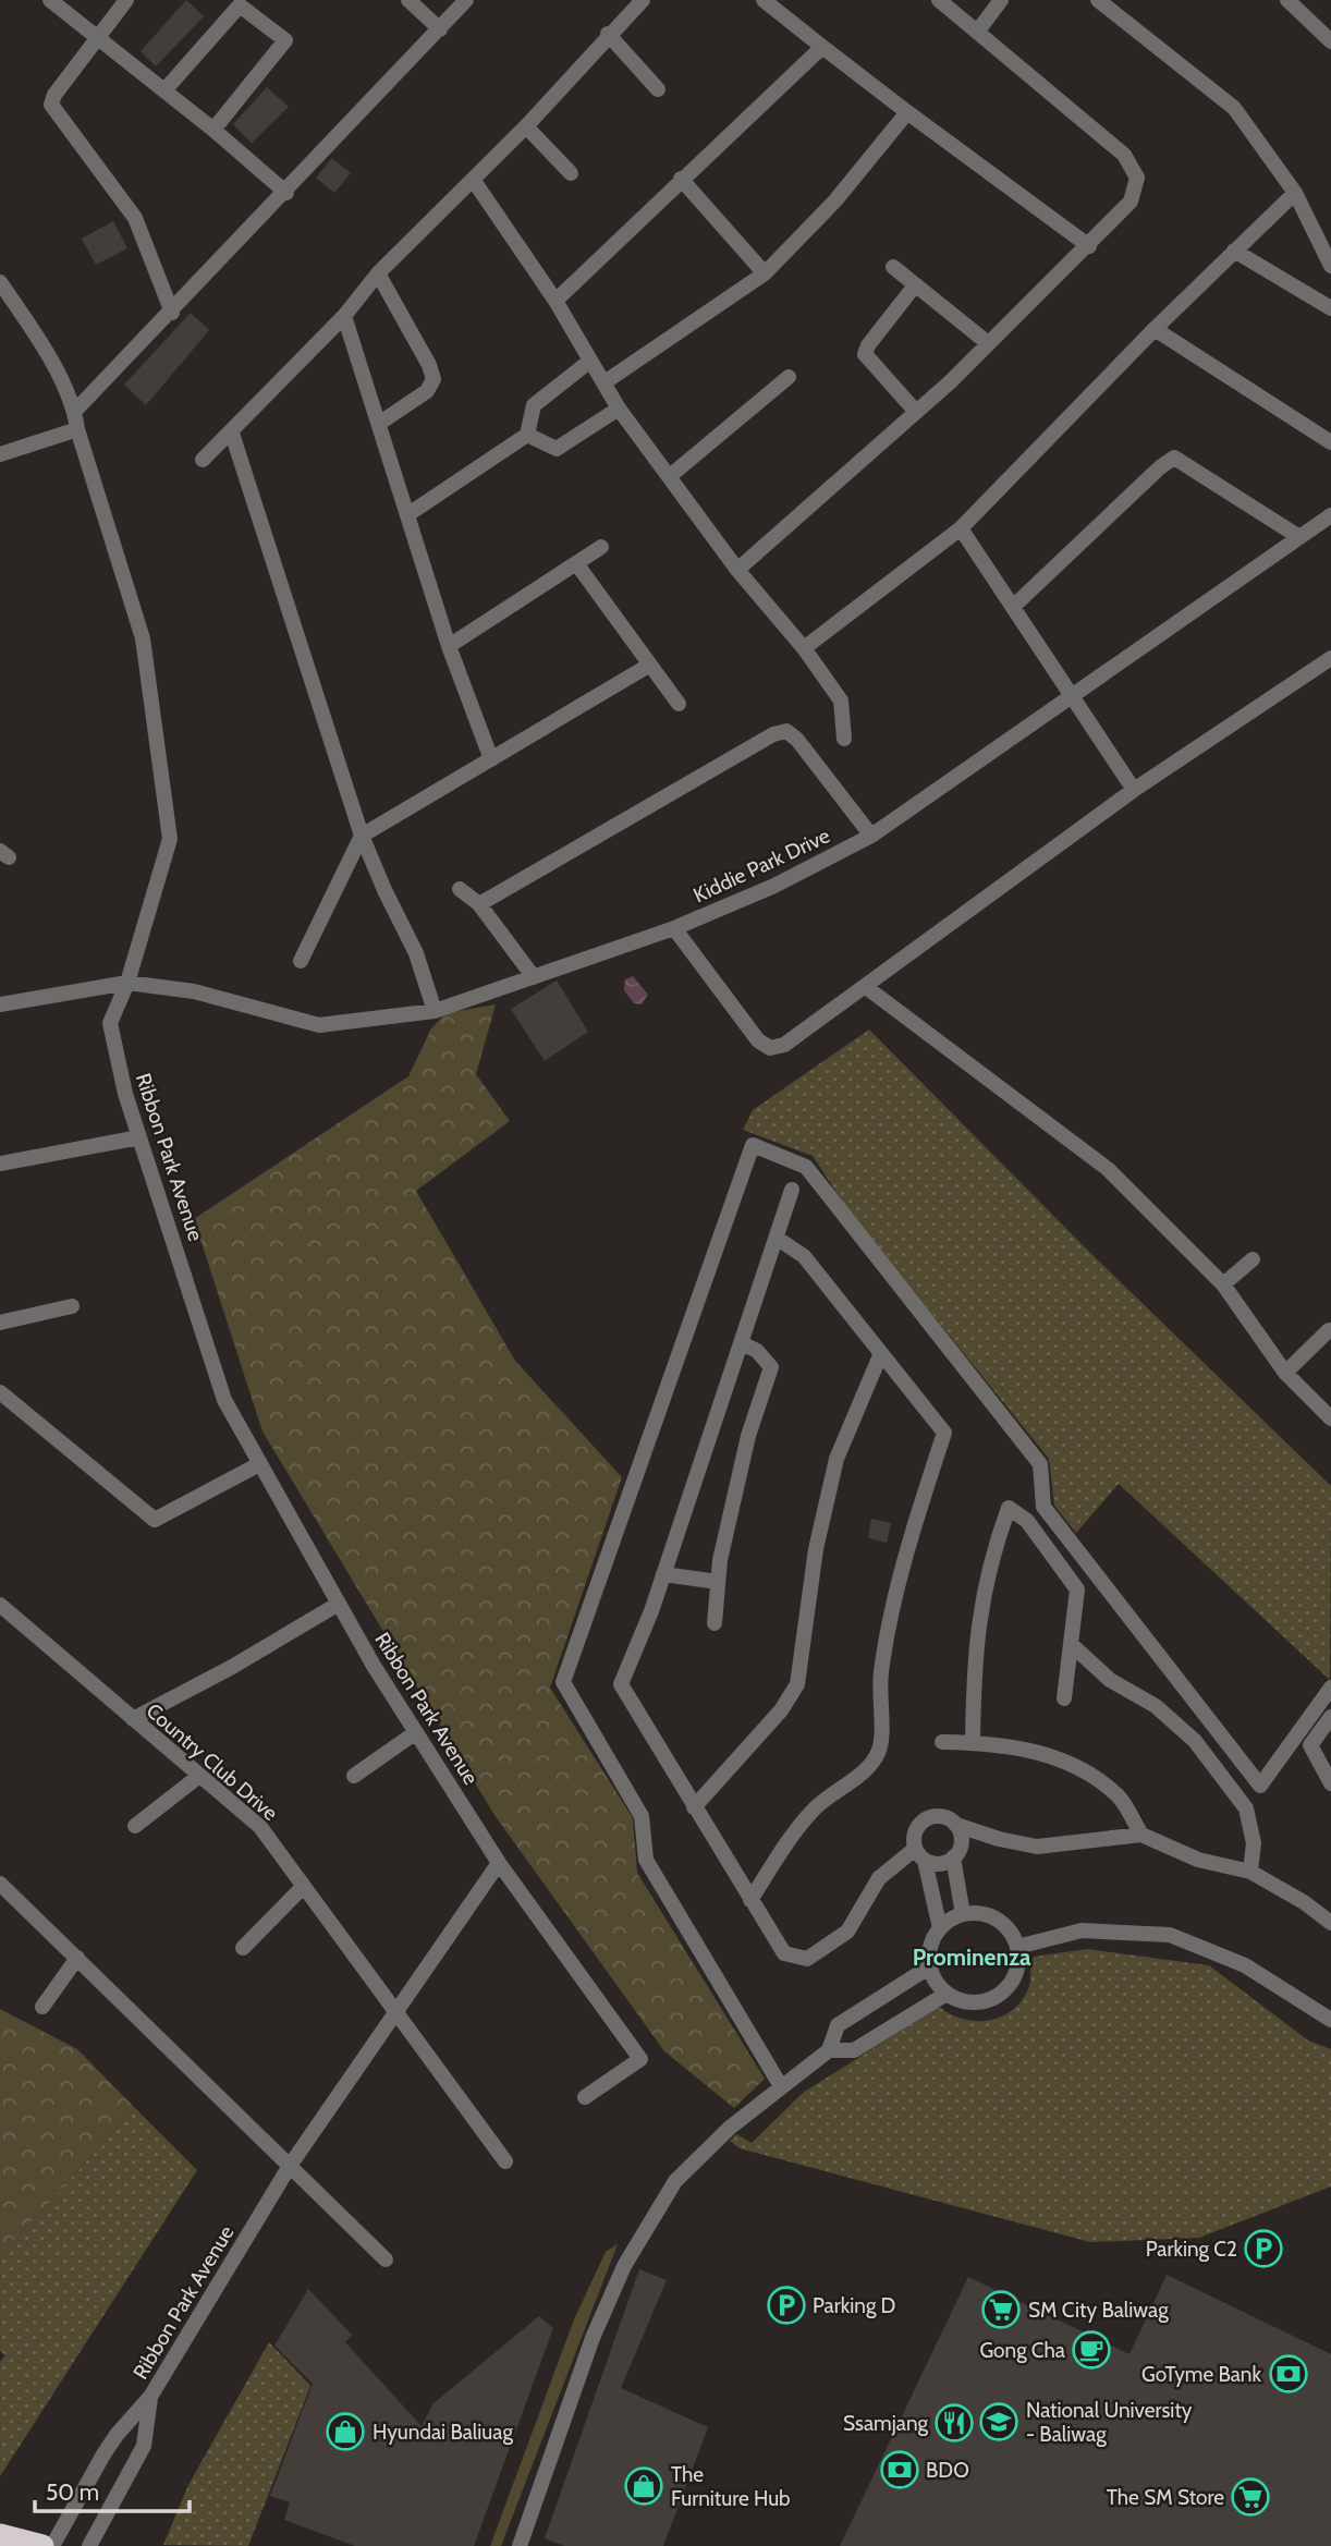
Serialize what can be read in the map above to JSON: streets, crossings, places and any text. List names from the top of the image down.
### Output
{
  "streets": {
    "street": ["Kiddie Park Drive", "Ribbon Park Avenue", "Country Club Drive"]
  },
  "crossings": [
    ["Kiddie Park Drive", "Ribbon Park Avenue"],
    ["Ribbon Park Avenue", "Country Club Drive"]
  ],
  "districts": ["Prominenza"],
  "places": {
    "parking": ["Parking C2", "Parking D"],
    "supermarket": ["SM City Baliwag", "The SM Store"],
    "cafe": ["Gong Cha"],
    "bank": ["GoTyme Bank", "BDO"],
    "school or university": ["National University - Baliwag"],
    "restaurant": ["Ssamjang"],
    "shop": ["Hyundai Baliuag", "The Furniture Hub"]
  },
  "scale_bar": "50 m"
}
